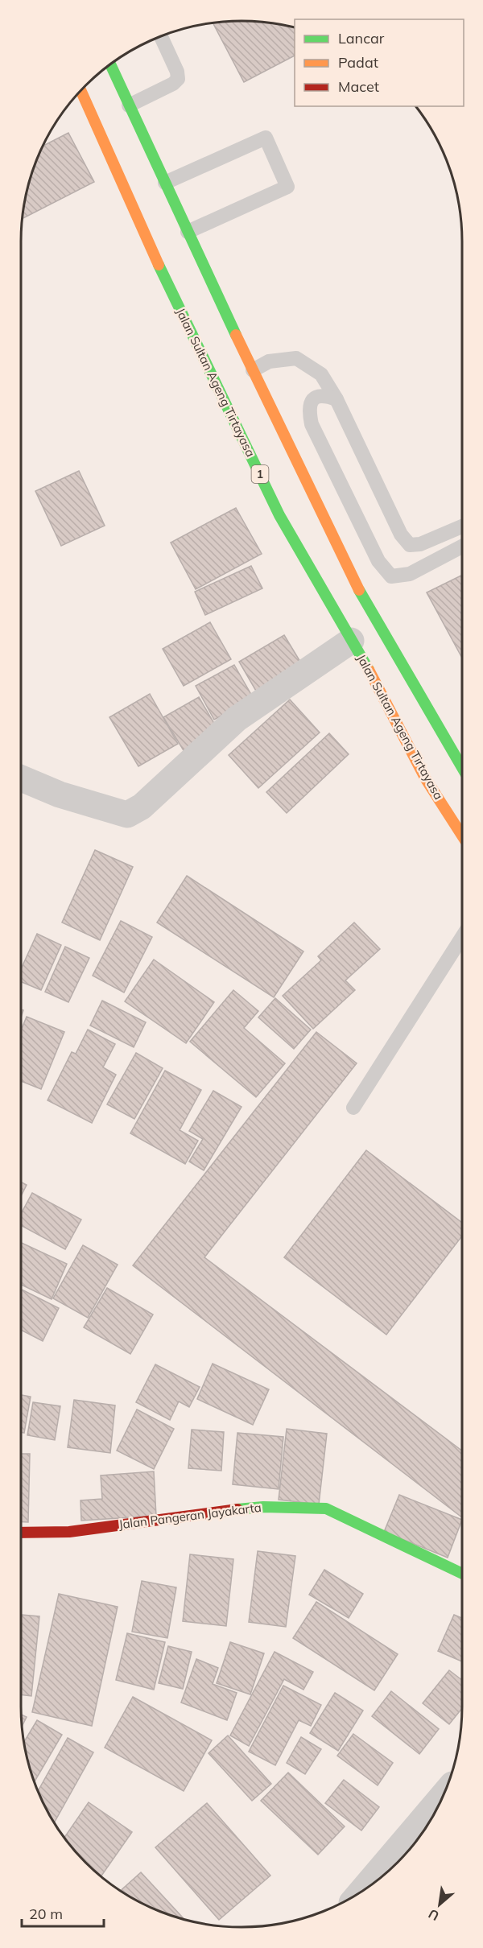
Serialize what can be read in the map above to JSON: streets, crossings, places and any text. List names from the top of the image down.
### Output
{
  "streets": {
    "main road": ["Jalan Sultan Ageng Tirtayasa", "1", "Jalan Pangeran Jayakarta"]
  },
  "legend": ["Lancar", "Padat", "Macet"],
  "scale_bar": "20 m",
  "north": "bottom left"
}
